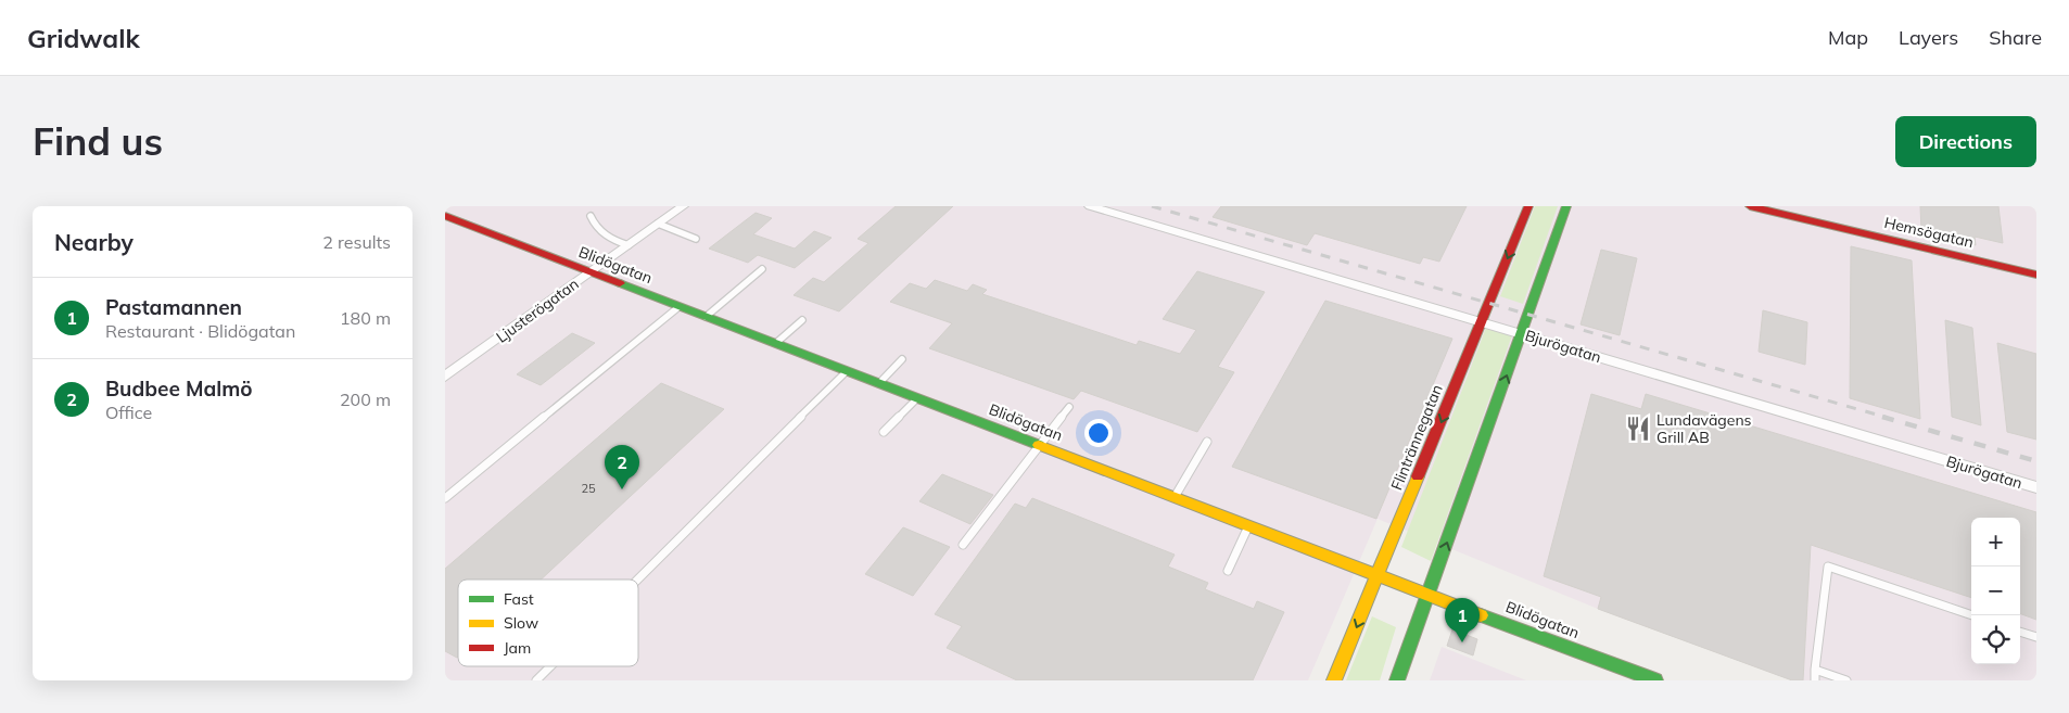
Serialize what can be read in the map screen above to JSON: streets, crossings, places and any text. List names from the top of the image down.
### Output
{
  "streets": {
    "street": [
      "Hemsögatan",
      "Blidögatan",
      "Ljusterögatan",
      "Bjurögatan",
      "Flintrännegatan"
    ]
  },
  "crossings": [
    ["Blidögatan", "Ljusterögatan"],
    ["Blidögatan", "Flintrännegatan"],
    ["Bjurögatan", "Flintrännegatan"]
  ],
  "places": {
    "restaurant": ["Lundavägens Grill AB"]
  },
  "house_numbers": ["25"],
  "legend": ["Fast", "Slow", "Jam"],
  "page": {
    "header": "Gridwalk",
    "nav": ["Map", "Layers", "Share"],
    "buttons": "Directions",
    "title": "Find us",
    "heading": ["Nearby", "2 results"],
    "list": [
      {
        "mark": "1",
        "name": "Pastamannen",
        "note": "Restaurant · Blidögatan",
        "value": "180 m"
      },
      {
        "mark": "2",
        "name": "Budbee Malmö",
        "note": "Office",
        "value": "200 m"
      }
    ],
    "pins": ["2", "1"],
    "map_buttons": ["+", "−"]
  }
}
